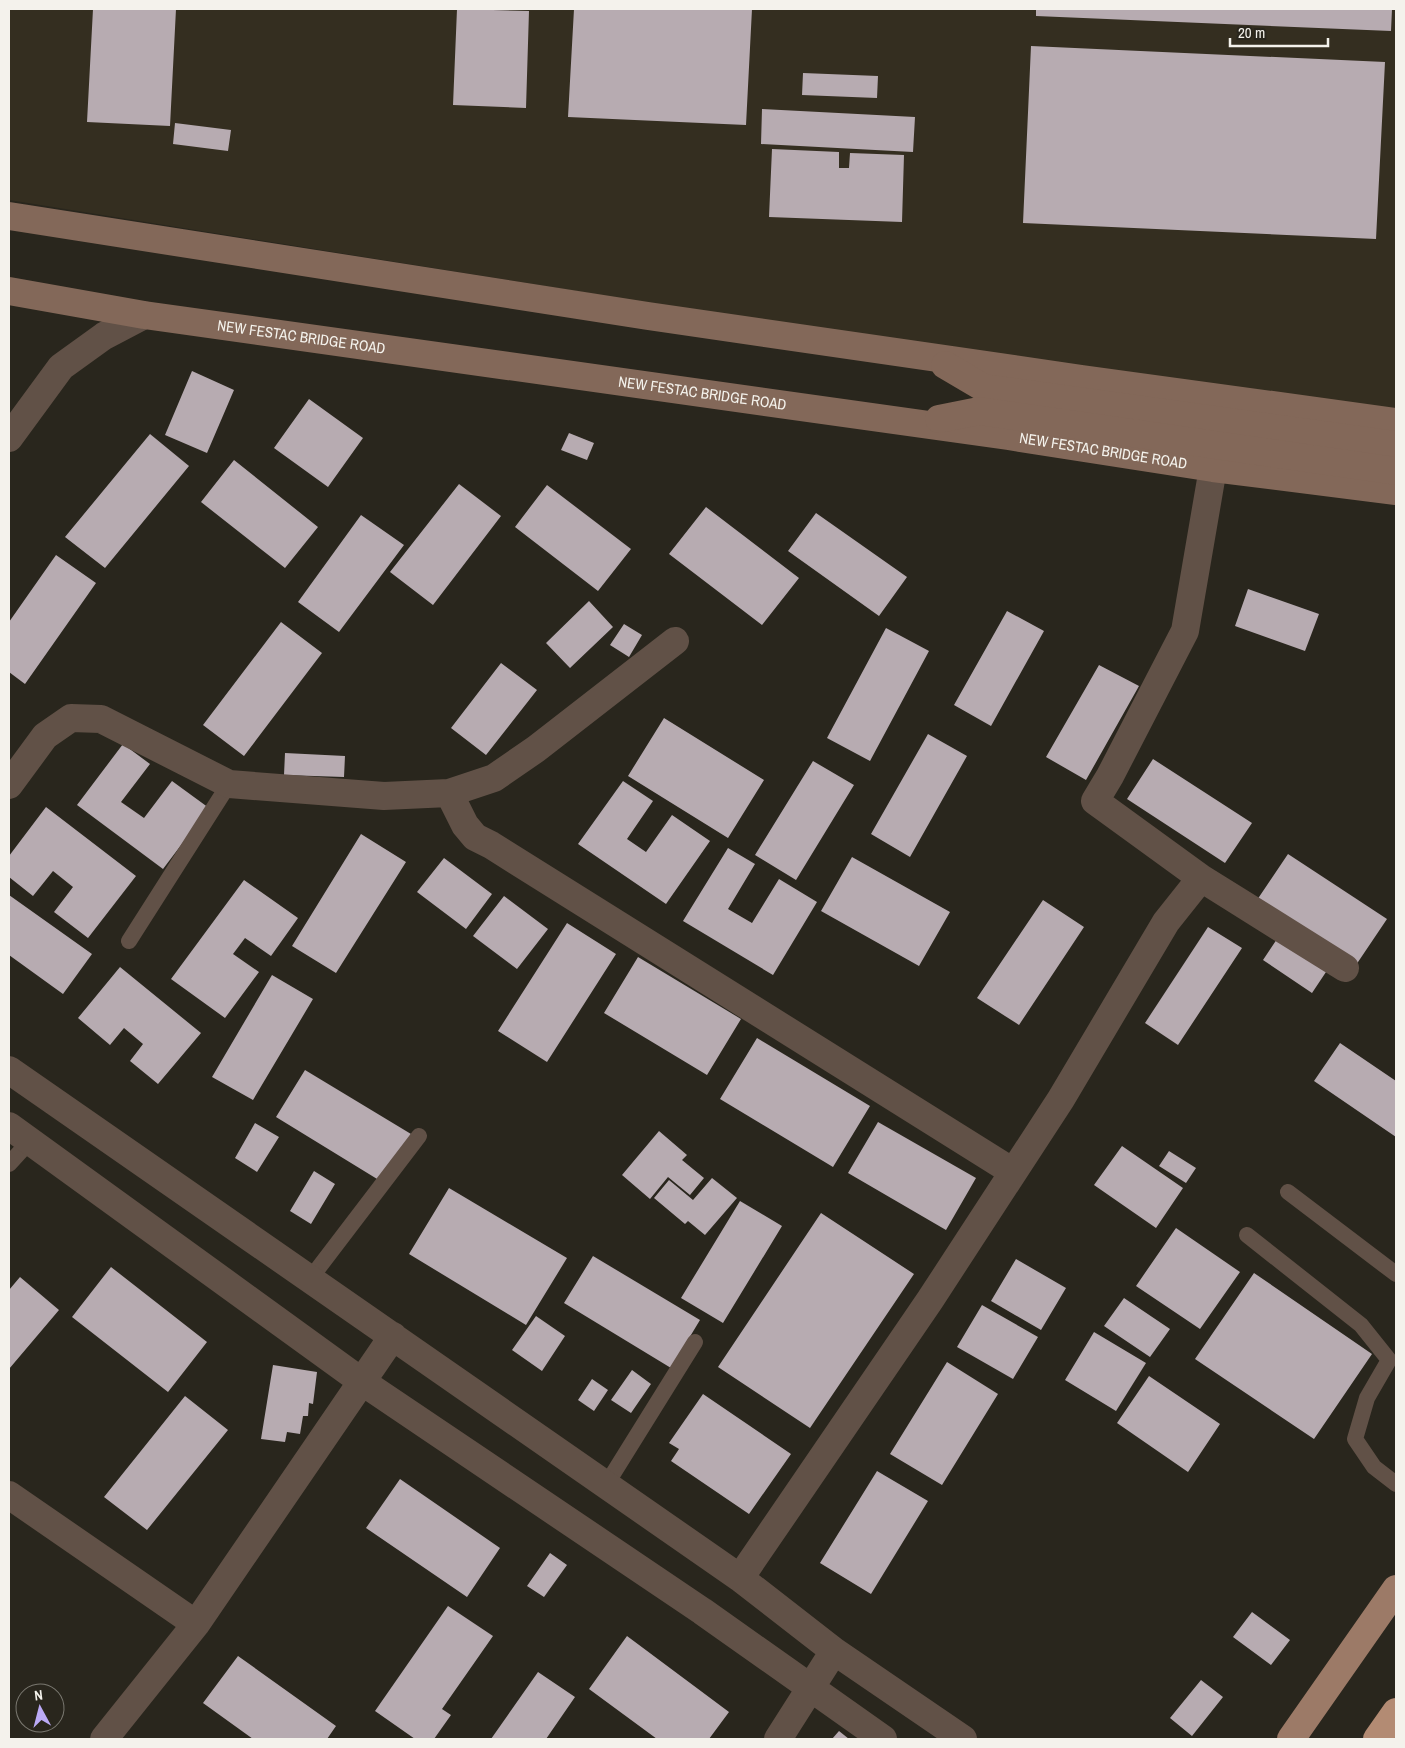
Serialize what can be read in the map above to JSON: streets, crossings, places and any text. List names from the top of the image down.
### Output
{
  "streets": {
    "main road": ["NEW FESTAC BRIDGE ROAD"]
  },
  "scale_bar": "20 m",
  "north": "top"
}
